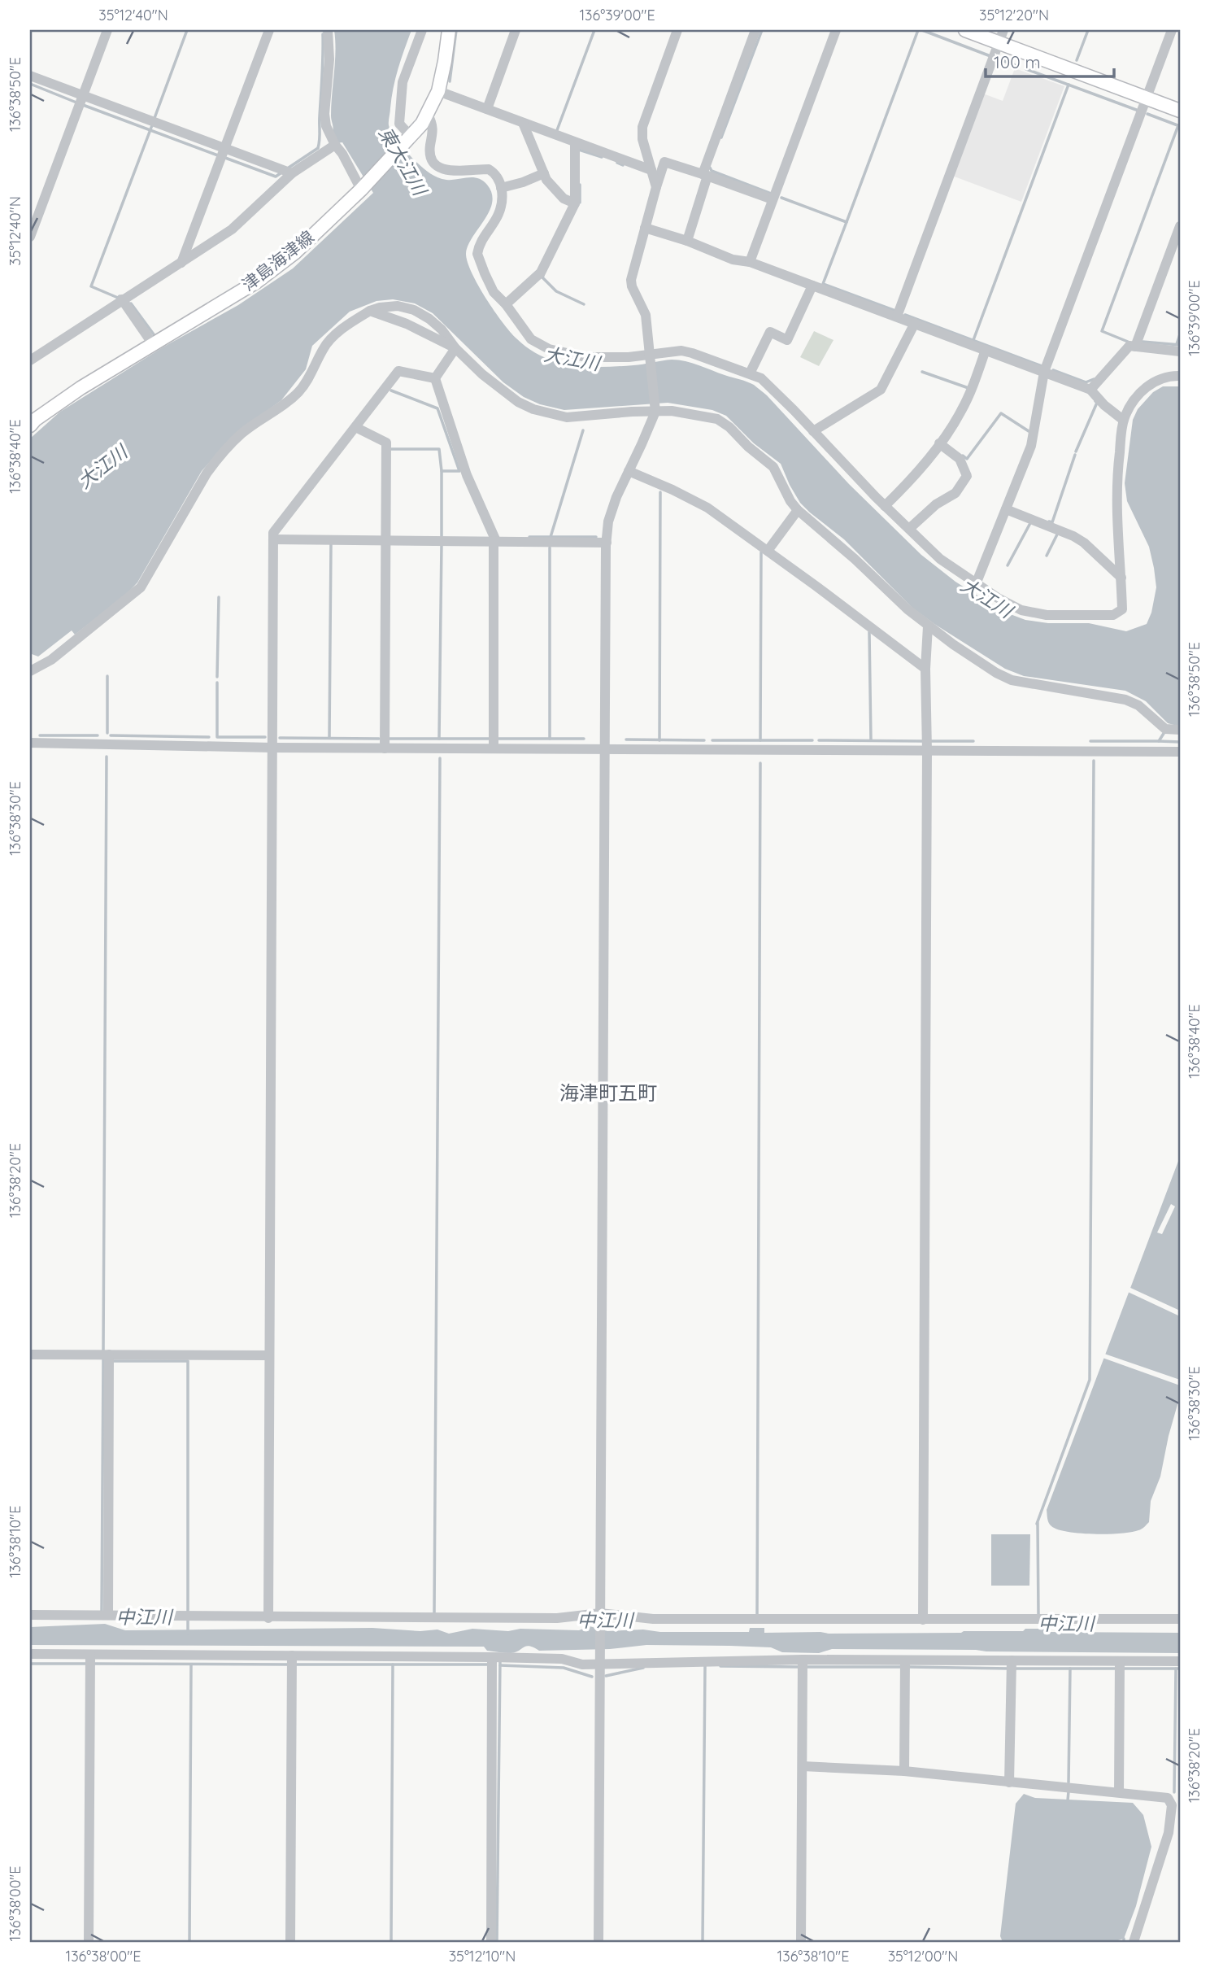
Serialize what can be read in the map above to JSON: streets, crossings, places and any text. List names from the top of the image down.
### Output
{
  "streets": {
    "main road": ["津島海津線"]
  },
  "districts": ["海津町五町"],
  "water": ["東大江川", "大江川", "中江川"],
  "scale_bar": "100 m",
  "coordinates": [
    "35°12'40\"N",
    "136°39'00\"E",
    "35°12'20\"N",
    "136°38'50\"E",
    "136°38'40\"E",
    "136°38'30\"E",
    "136°38'20\"E",
    "136°38'10\"E",
    "136°38'00\"E",
    "35°12'10\"N",
    "35°12'00\"N"
  ]
}
